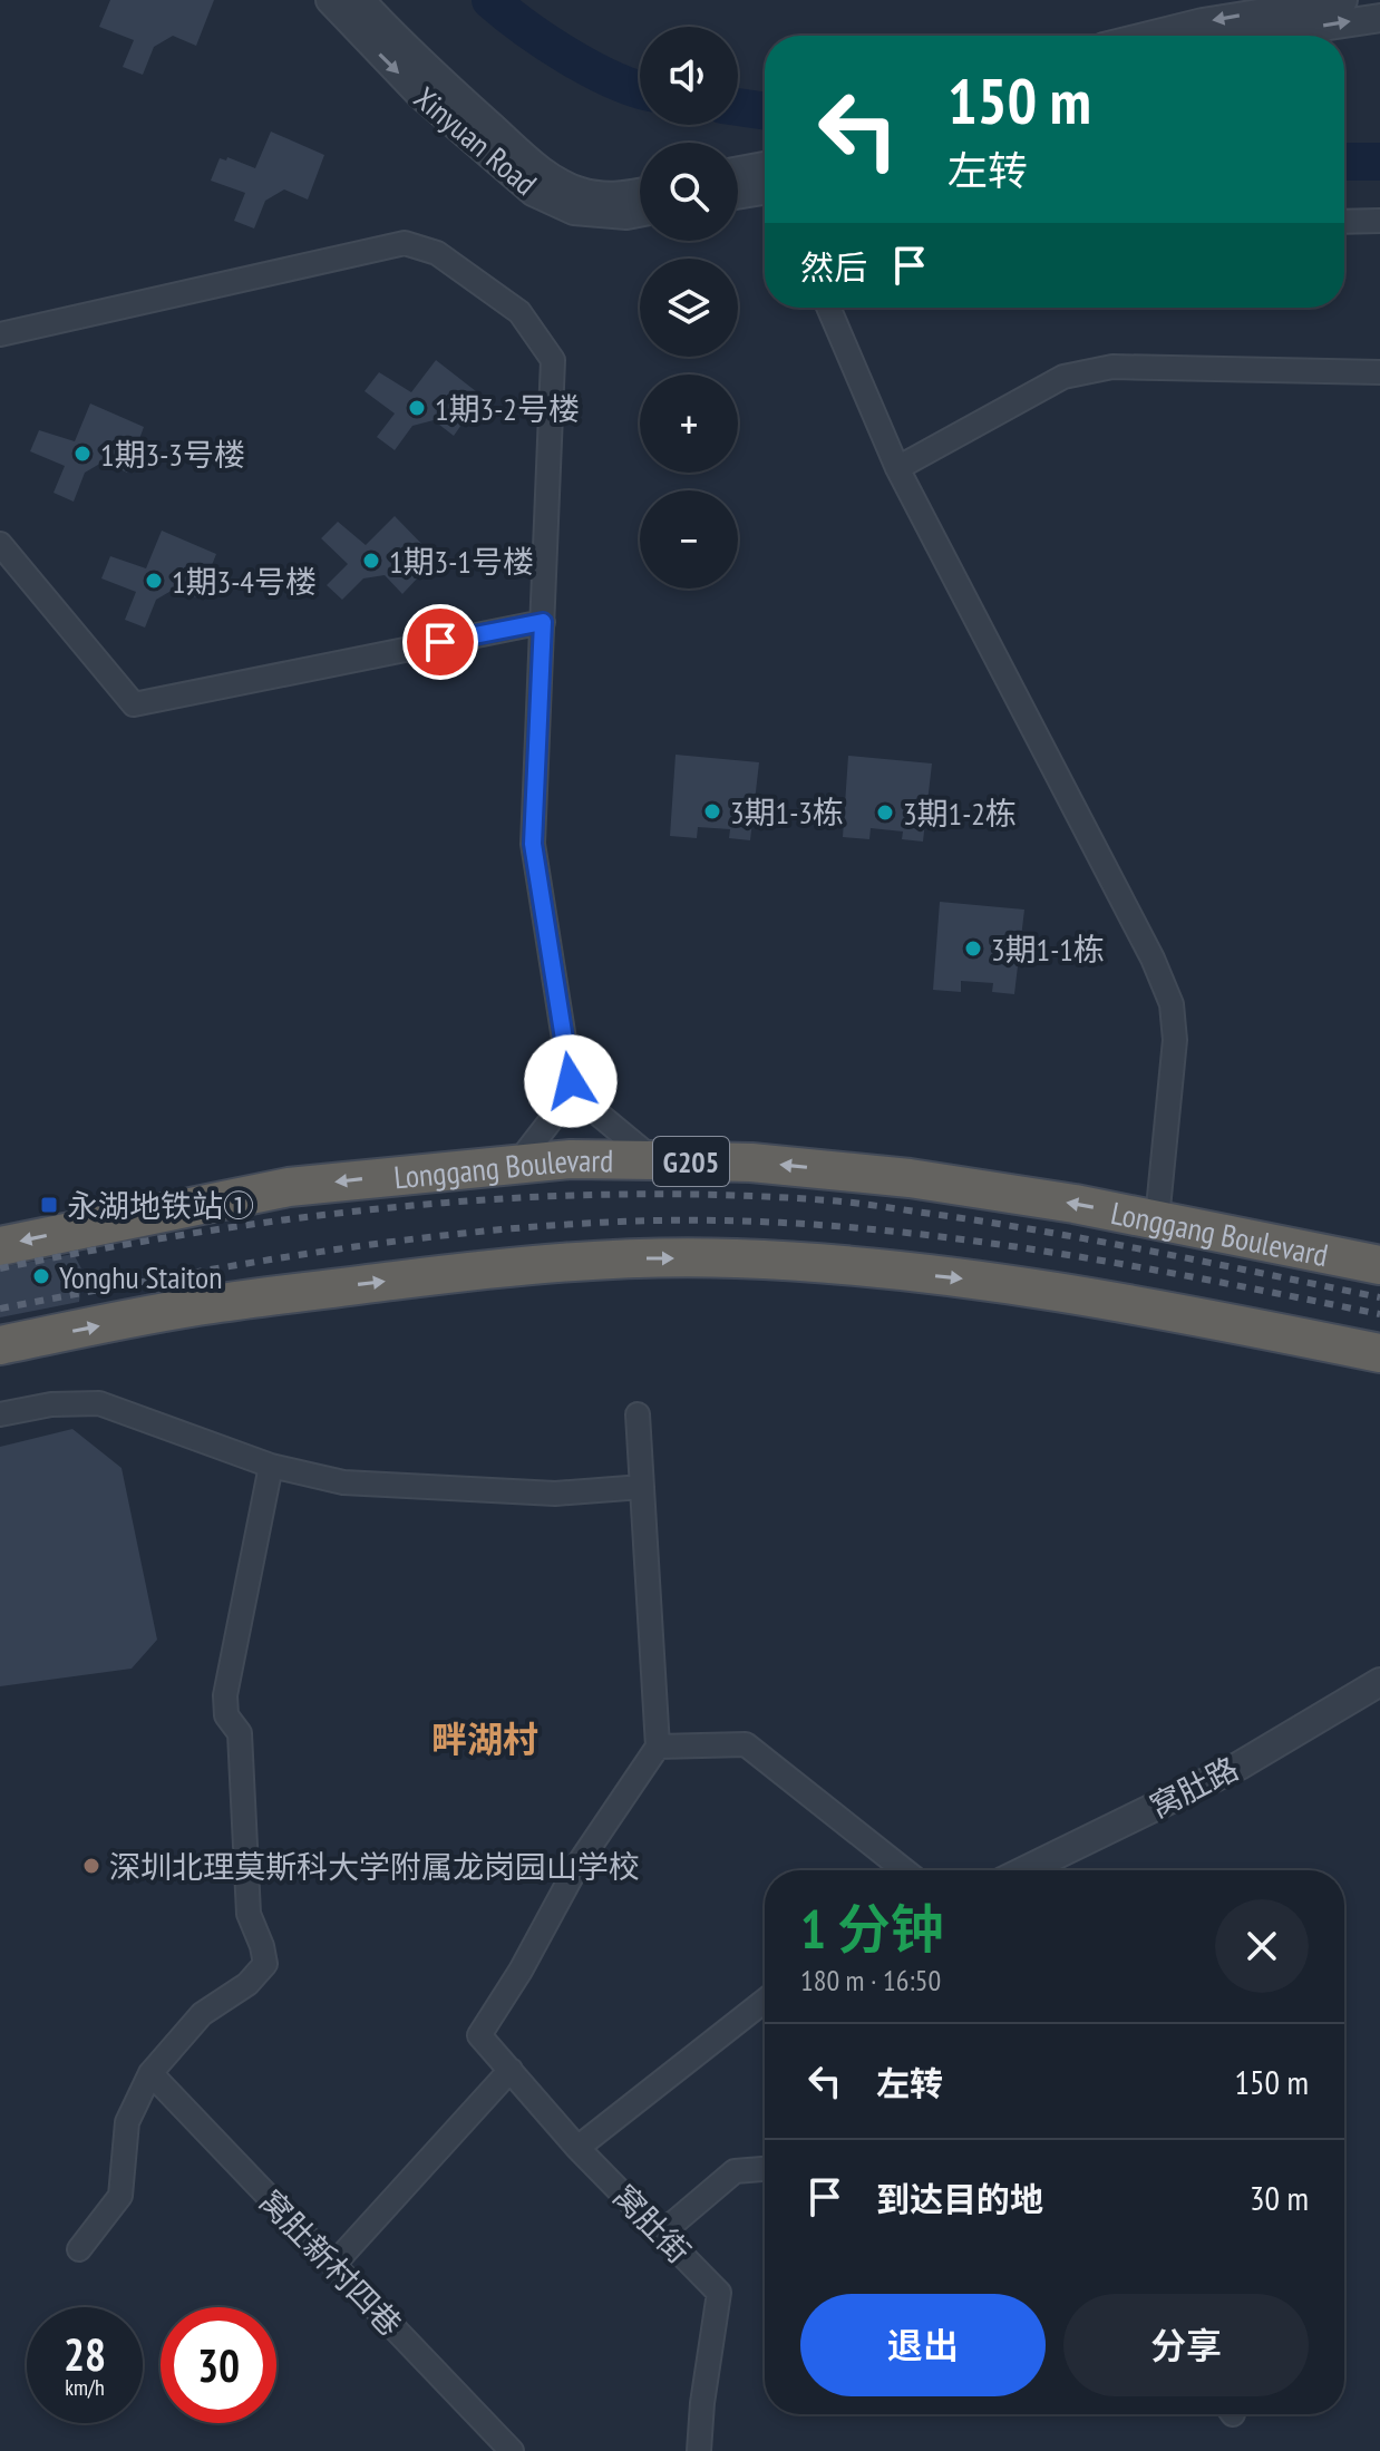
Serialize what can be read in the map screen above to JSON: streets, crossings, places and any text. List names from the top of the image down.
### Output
{
  "streets": {
    "highway": ["G205", "Longgang Boulevard"],
    "street": [
      "Xinyuan Road",
      "窝肚路",
      "窝肚街",
      "窝肚新村四巷"
    ]
  },
  "districts": ["畔湖村"],
  "places": {
    "other": [
      "1期3-2号楼",
      "1期3-3号楼",
      "1期3-1号楼",
      "1期3-4号楼",
      "3期1-3栋",
      "3期1-2栋",
      "3期1-1栋",
      "Yonghu Staiton",
      "深圳北理莫斯科大学附属龙岗园山学校"
    ],
    "transit": ["永湖地铁站①"]
  },
  "page": {
    "map_buttons": ["+", "−"],
    "turn": ["150 m", "左转"],
    "then": "然后",
    "heading": ["1 分钟", "180 m · 16:50"],
    "list": [
      {
        "name": "左转",
        "value": "150 m"
      },
      {
        "name": "到达目的地",
        "value": "30 m"
      }
    ],
    "buttons": ["退出", "分享"],
    "speed": "28 km/h",
    "limit": "30"
  }
}
